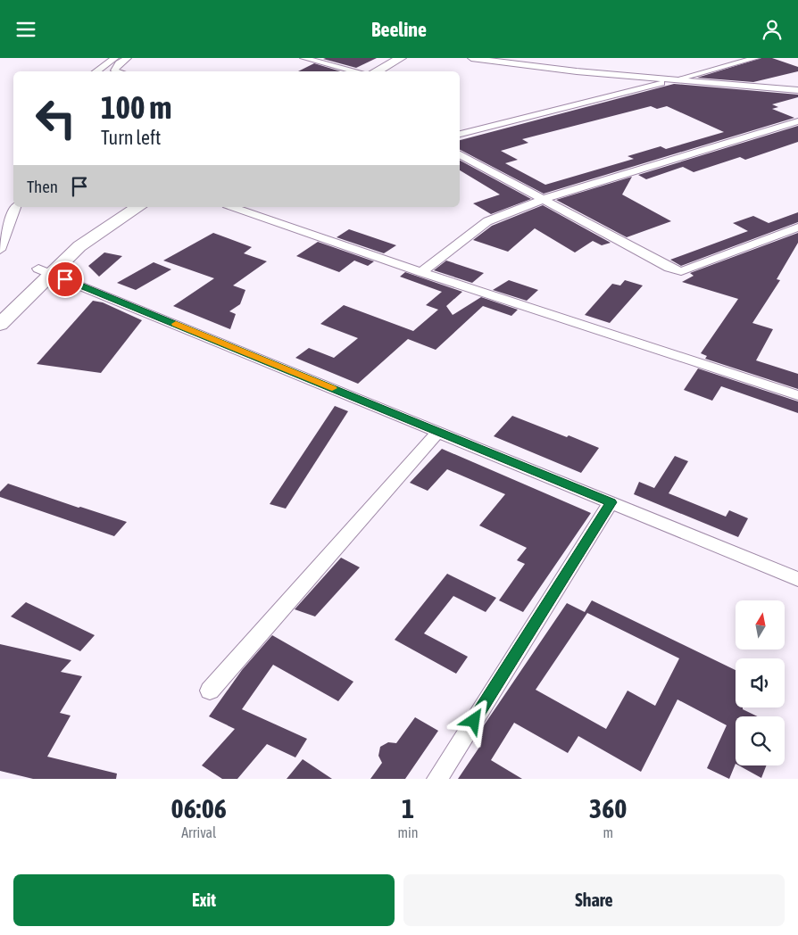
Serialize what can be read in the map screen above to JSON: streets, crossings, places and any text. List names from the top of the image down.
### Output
{
  "north": "top",
  "page": {
    "header": "Beeline",
    "turn": ["100 m", "Turn left"],
    "then": "Then",
    "eta": [
      "06:06",
      "Arrival",
      "1",
      "min",
      "360",
      "m"
    ],
    "buttons": ["Exit", "Share"]
  }
}
